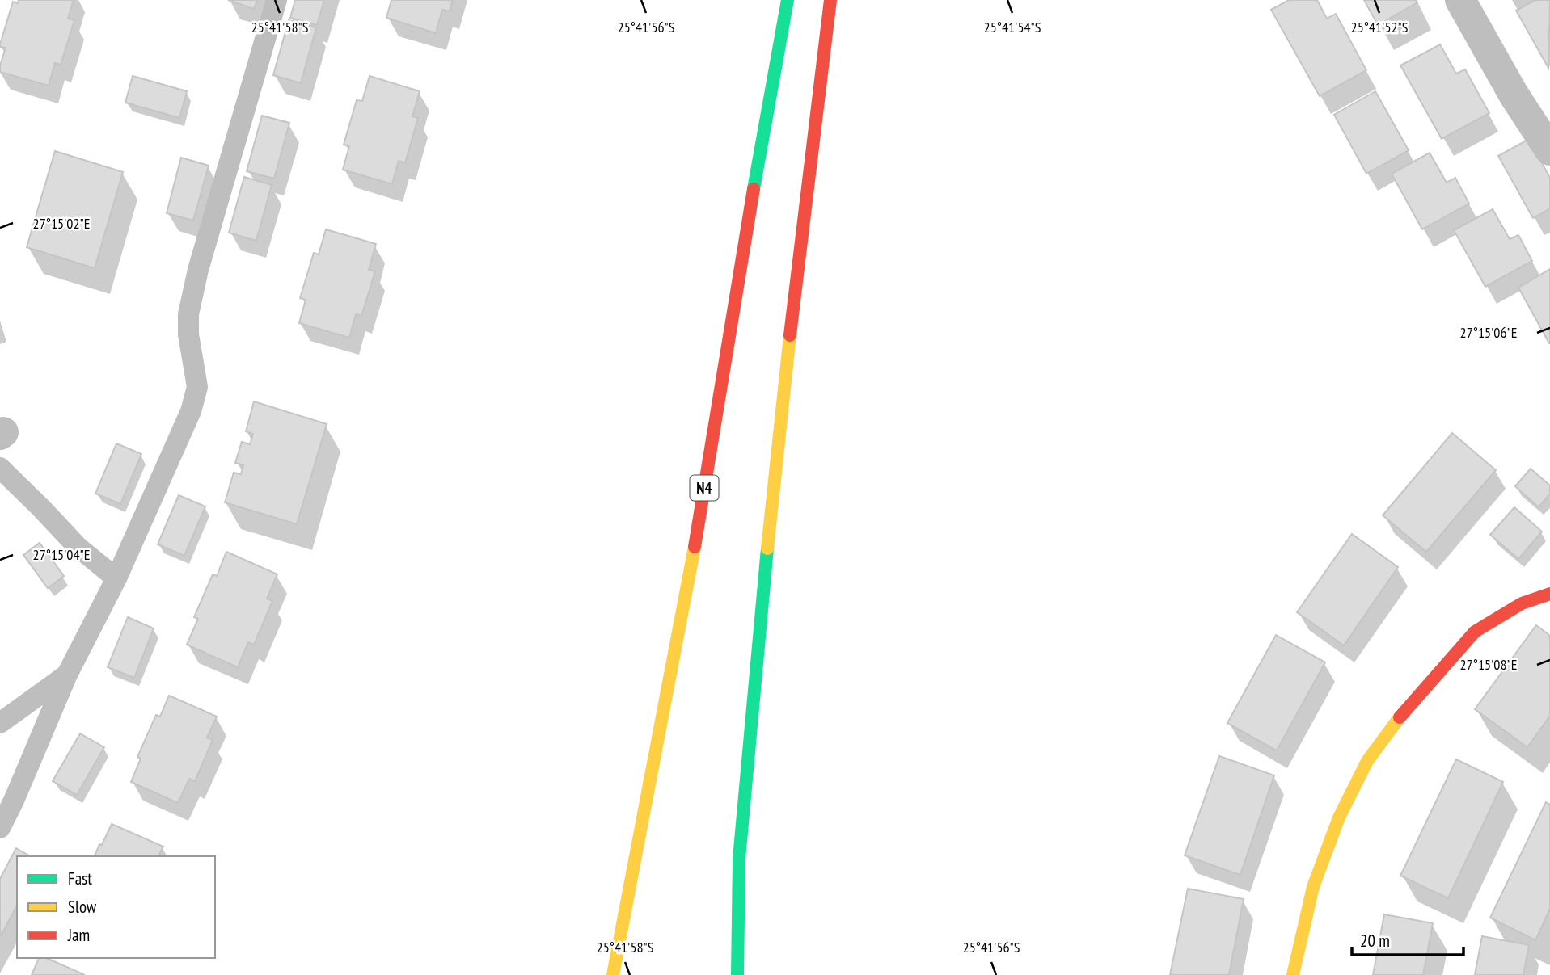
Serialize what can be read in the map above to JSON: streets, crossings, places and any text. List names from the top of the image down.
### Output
{
  "streets": {
    "main road": ["N4"]
  },
  "legend": ["Fast", "Slow", "Jam"],
  "scale_bar": "20 m",
  "coordinates": [
    "25°41'58\"S",
    "25°41'56\"S",
    "25°41'54\"S",
    "25°41'52\"S",
    "27°15'02\"E",
    "27°15'06\"E",
    "27°15'04\"E",
    "27°15'08\"E"
  ]
}
